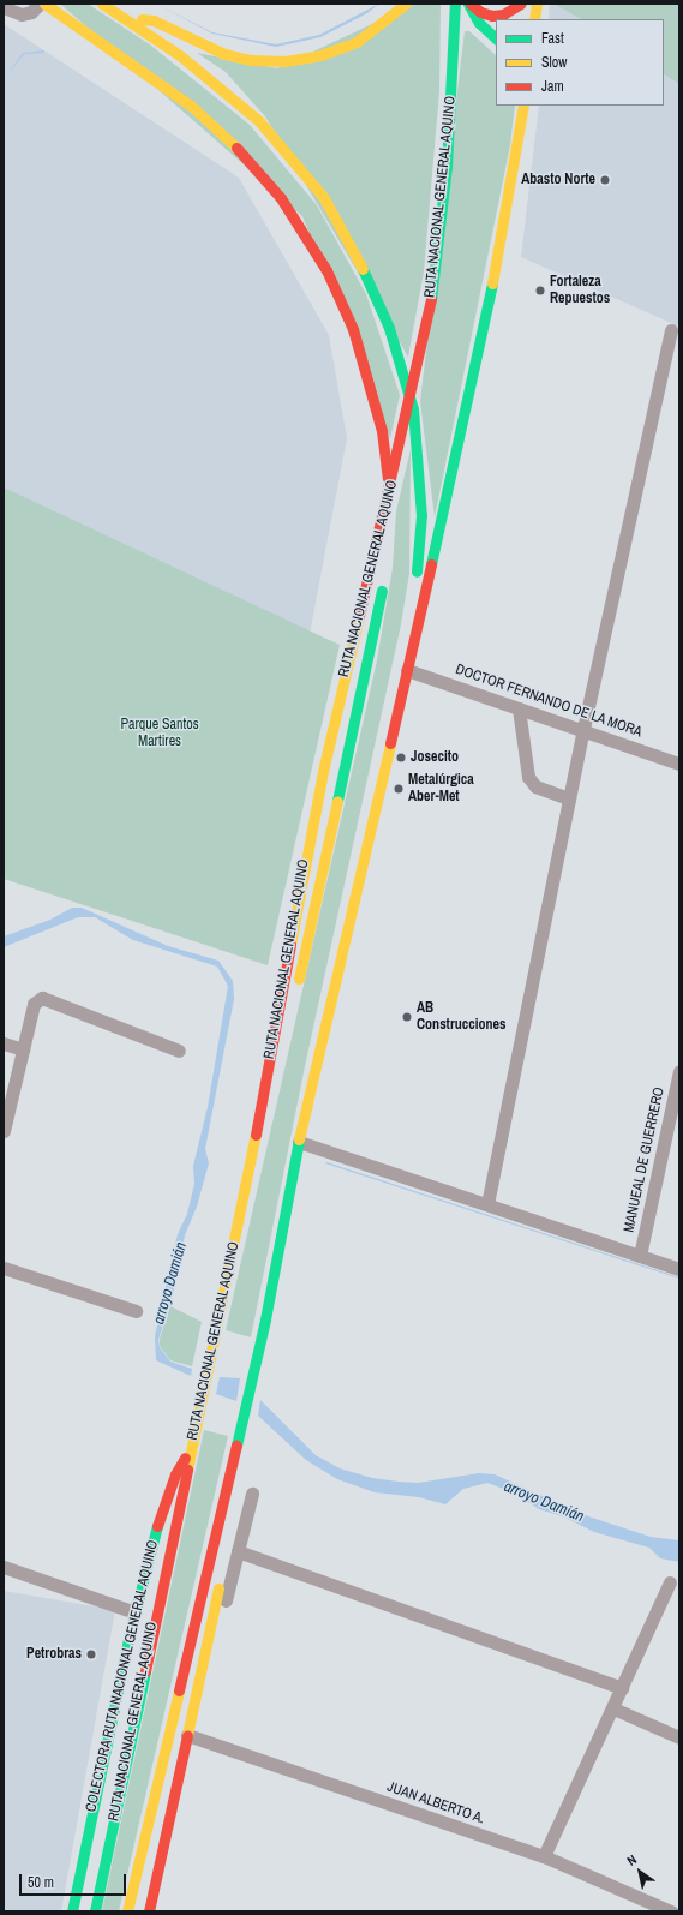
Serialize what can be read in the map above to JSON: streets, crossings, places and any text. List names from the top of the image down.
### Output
{
  "streets": {
    "main road": ["RUTA NACIONAL GENERAL AQUINO", "COLECTORA RUTA NACIONAL GENERAL AQUINO"],
    "street": ["DOCTOR FERNANDO DE LA MORA", "MANUEAL DE GUERRERO", "JUAN ALBERTO A."]
  },
  "crossings": [
    ["RUTA NACIONAL GENERAL AQUINO", "COLECTORA RUTA NACIONAL GENERAL AQUINO"]
  ],
  "water": ["arroyo Damián"],
  "parks": ["Parque Santos Martires"],
  "places": [
    "Abasto Norte",
    "Fortaleza Repuestos",
    "Josecito",
    "Metalúrgica Aber-Met",
    "AB Construcciones",
    "Petrobras"
  ],
  "legend": ["Fast", "Slow", "Jam"],
  "scale_bar": "50 m",
  "north": "top left"
}
